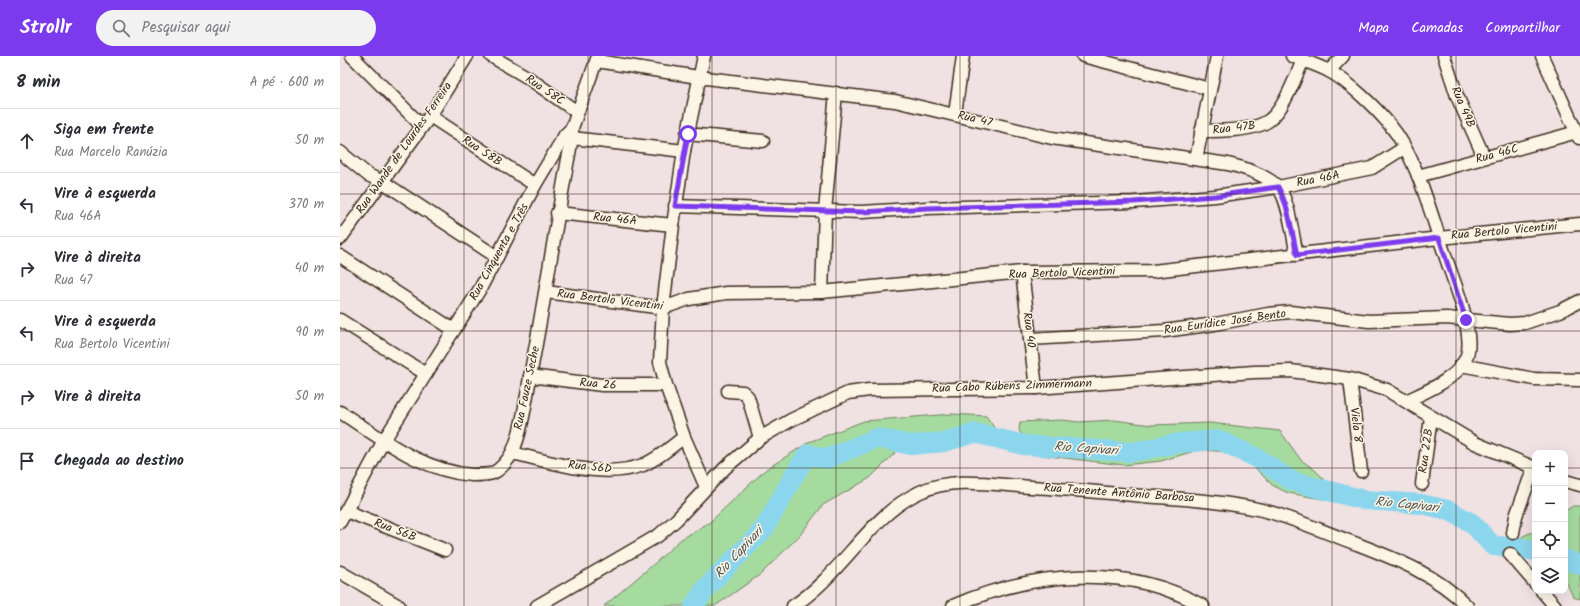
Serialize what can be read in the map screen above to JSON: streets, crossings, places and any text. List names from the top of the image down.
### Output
{
  "streets": {
    "street": [
      "Rua 58C",
      "Rua 49B",
      "Rua 47",
      "Rua 47B",
      "Rua Wande de Lourdes Ferreira",
      "Rua 58B",
      "Rua 46C",
      "Rua 46A",
      "Rua Bertolo Vicentini",
      "Rua Cinquenta e Três",
      "Rua Eurídice José Bento",
      "Rua 40",
      "Rua 26",
      "Rua Cabo Rúbens Zimmermann",
      "Rua Fauze Seche",
      "Viela 8",
      "Rua 22B",
      "Rua 56D",
      "Rua Tenente Antônio Barbosa",
      "Rua 56B"
    ]
  },
  "crossings": [
    ["Rua 58C", "Rua Cinquenta e Três"],
    ["Rua 49B", "Rua 46C"],
    ["Rua 47", "Rua 46A"],
    ["Rua 47", "Rua Cinquenta e Três"],
    ["Rua Wande de Lourdes Ferreira", "Rua 58B"],
    ["Rua 58B", "Rua Cinquenta e Três"],
    ["Rua 46A", "Rua Fauze Seche"],
    ["Rua Bertolo Vicentini", "Rua 40"],
    ["Rua Bertolo Vicentini", "Rua Fauze Seche"],
    ["Rua Cinquenta e Três", "Rua Fauze Seche"],
    ["Rua Cinquenta e Três", "Rua 56B"],
    ["Rua Eurídice José Bento", "Rua 40"],
    ["Rua 40", "Rua Cabo Rúbens Zimmermann"],
    ["Rua 26", "Rua Fauze Seche"],
    ["Rua Cabo Rúbens Zimmermann", "Viela 8"],
    ["Rua Cabo Rúbens Zimmermann", "Rua 22B"],
    ["Rua Fauze Seche", "Rua 56D"]
  ],
  "water": ["Rio Capivari"],
  "page": {
    "header": "Strollr",
    "search": "Pesquisar aqui",
    "nav": ["Mapa", "Camadas", "Compartilhar"],
    "heading": ["8 min", "A pé · 600 m"],
    "list": [
      ["Siga em frente", "Rua Marcelo Ranúzia", "50 m"],
      ["Vire à esquerda", "Rua 46A", "370 m"],
      ["Vire à direita", "Rua 47", "40 m"],
      ["Vire à esquerda", "Rua Bertolo Vicentini", "90 m"],
      ["Vire à direita", "50 m"],
      "Chegada ao destino"
    ],
    "map_buttons": ["+", "−"]
  }
}
